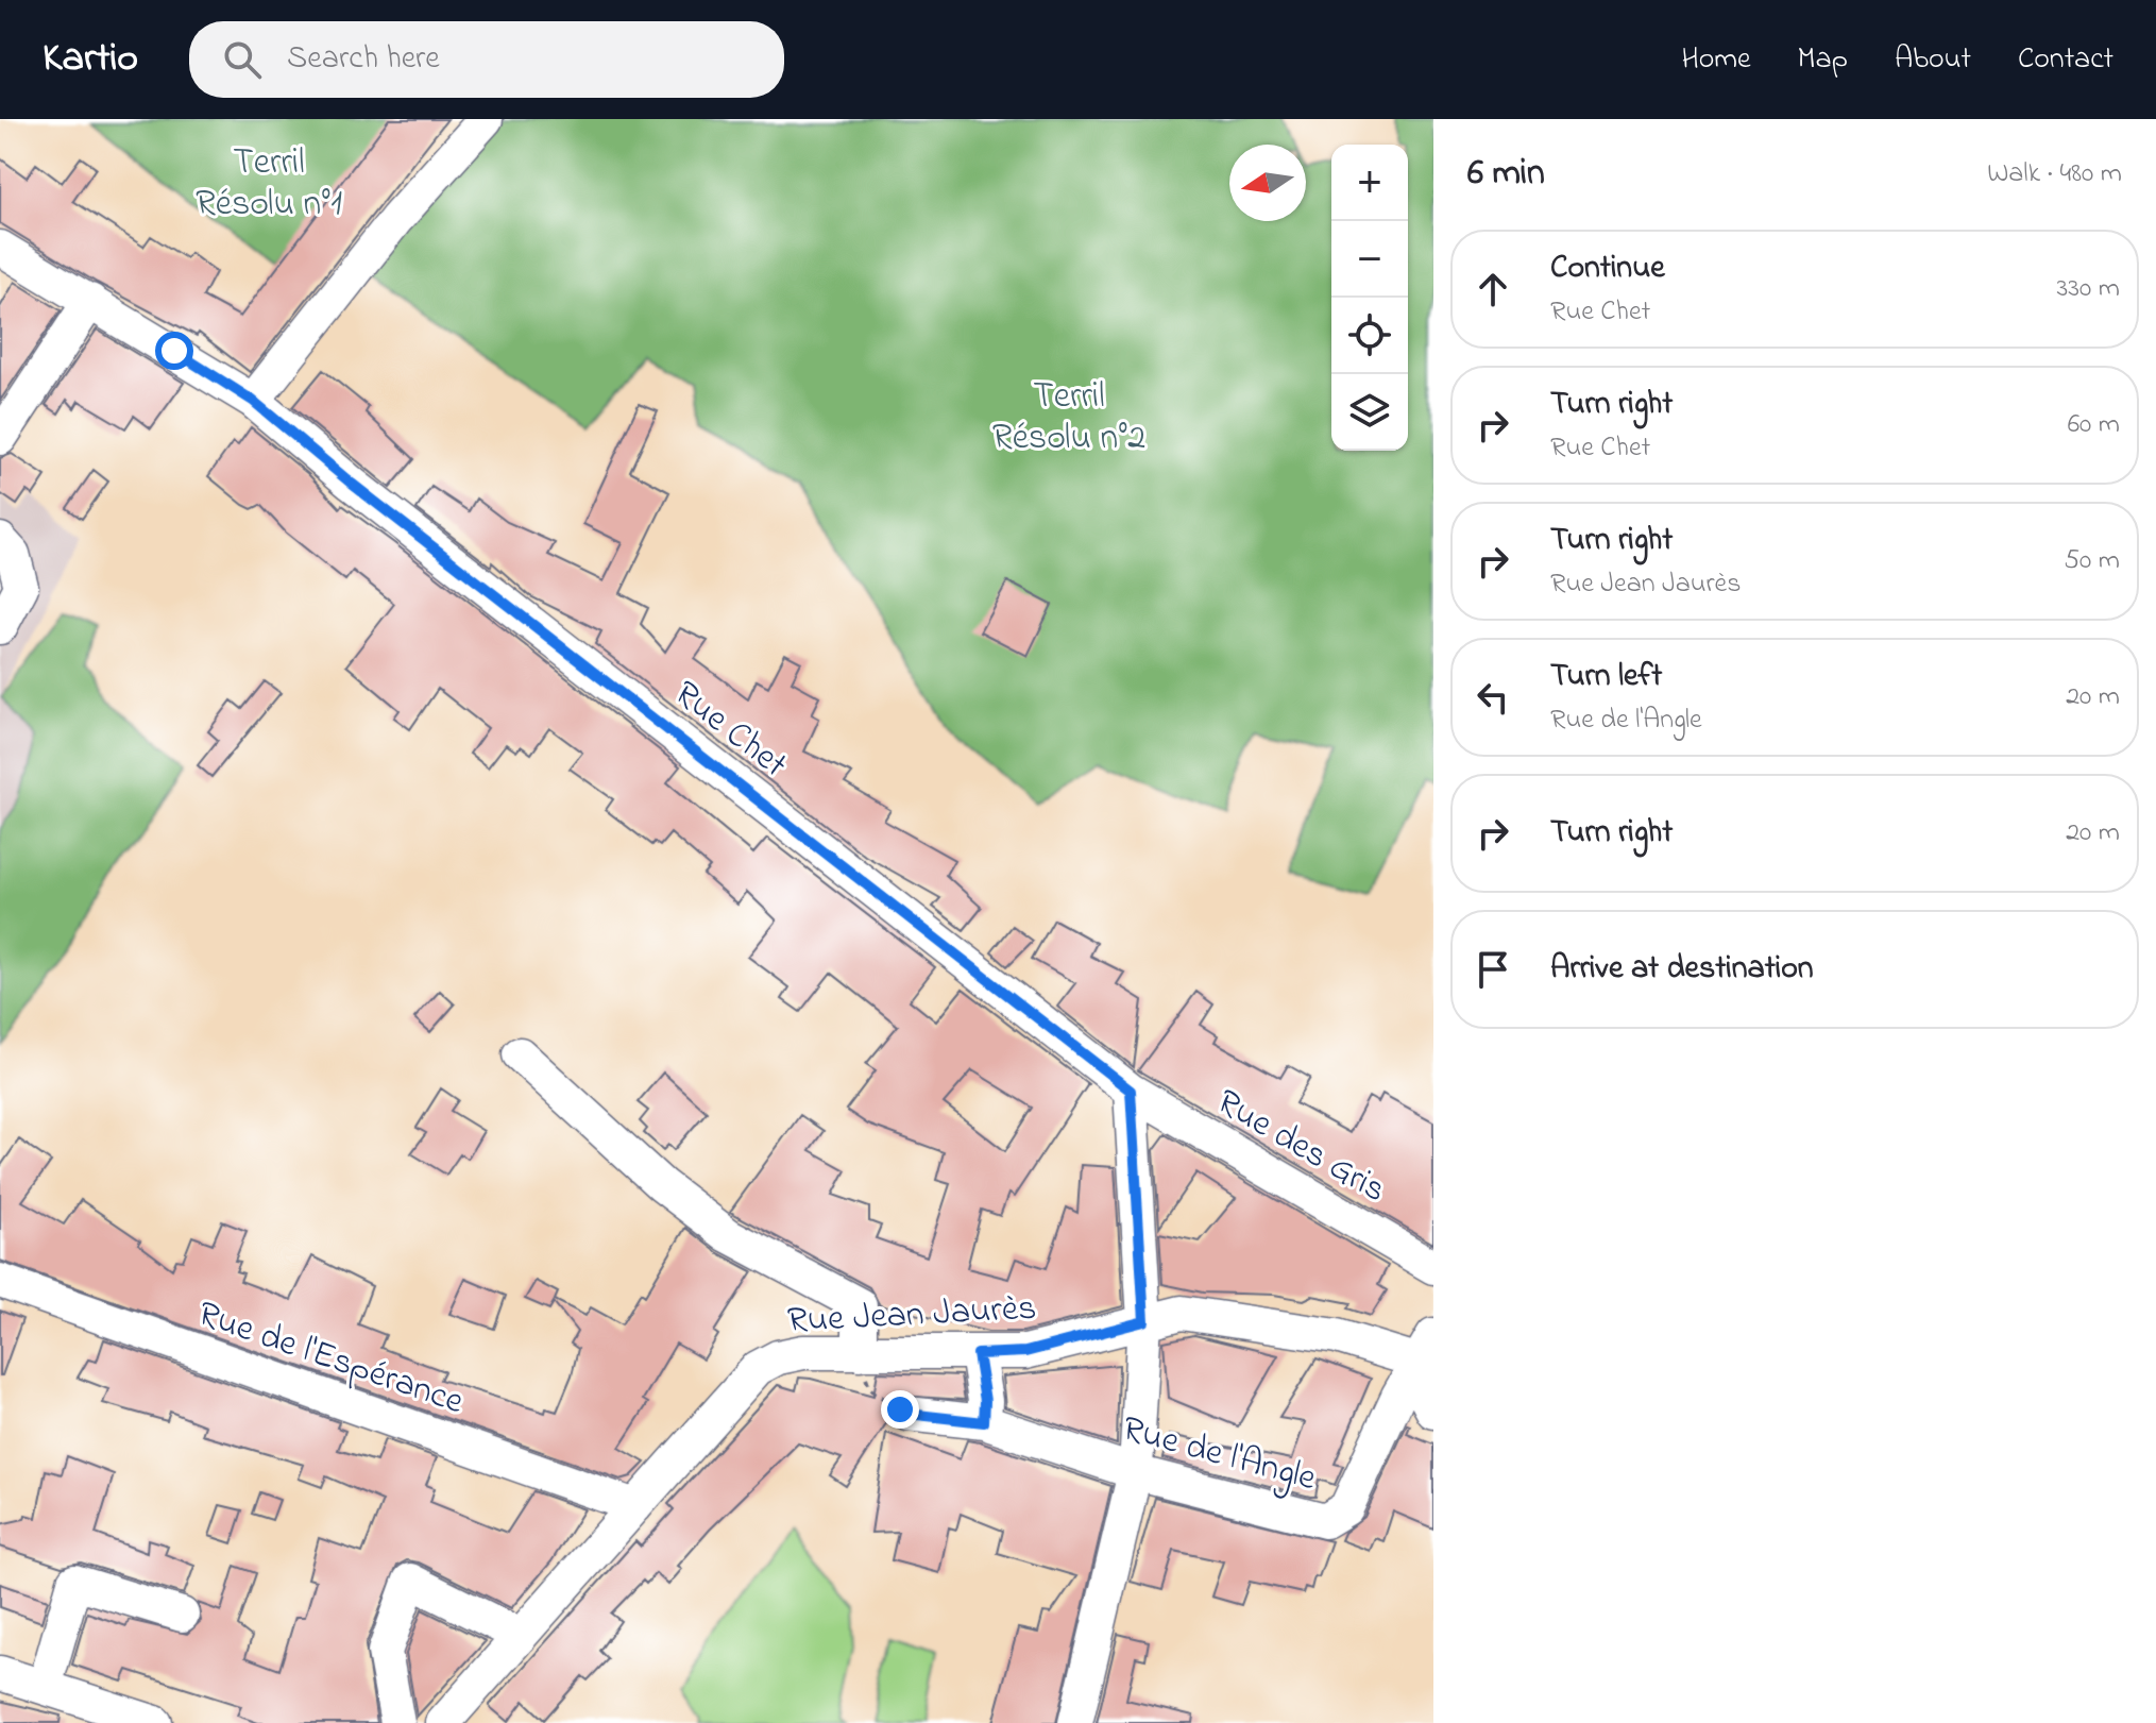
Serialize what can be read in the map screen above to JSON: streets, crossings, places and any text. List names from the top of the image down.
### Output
{
  "streets": {
    "street": [
      "Rue Chet",
      "Rue des Gris",
      "Rue Jean Jaurès",
      "Rue de l'Espérance",
      "Rue de l'Angle"
    ]
  },
  "crossings": [
    ["Rue Chet", "Rue des Gris"],
    ["Rue Jean Jaurès", "Rue de l'Espérance"],
    ["Rue Jean Jaurès", "Rue de l'Angle"]
  ],
  "parks": ["Terril Résolu n°1", "Terril Résolu n°2"],
  "north": "left",
  "page": {
    "header": "Kartio",
    "search": "Search here",
    "nav": [
      "Home",
      "Map",
      "About",
      "Contact"
    ],
    "heading": ["6 min", "Walk · 480 m"],
    "map_buttons": ["+", "−"],
    "list": [
      ["Continue", "Rue Chet", "330 m"],
      ["Turn right", "Rue Chet", "60 m"],
      ["Turn right", "Rue Jean Jaurès", "50 m"],
      ["Turn left", "Rue de l'Angle", "20 m"],
      ["Turn right", "20 m"],
      "Arrive at destination"
    ]
  }
}
